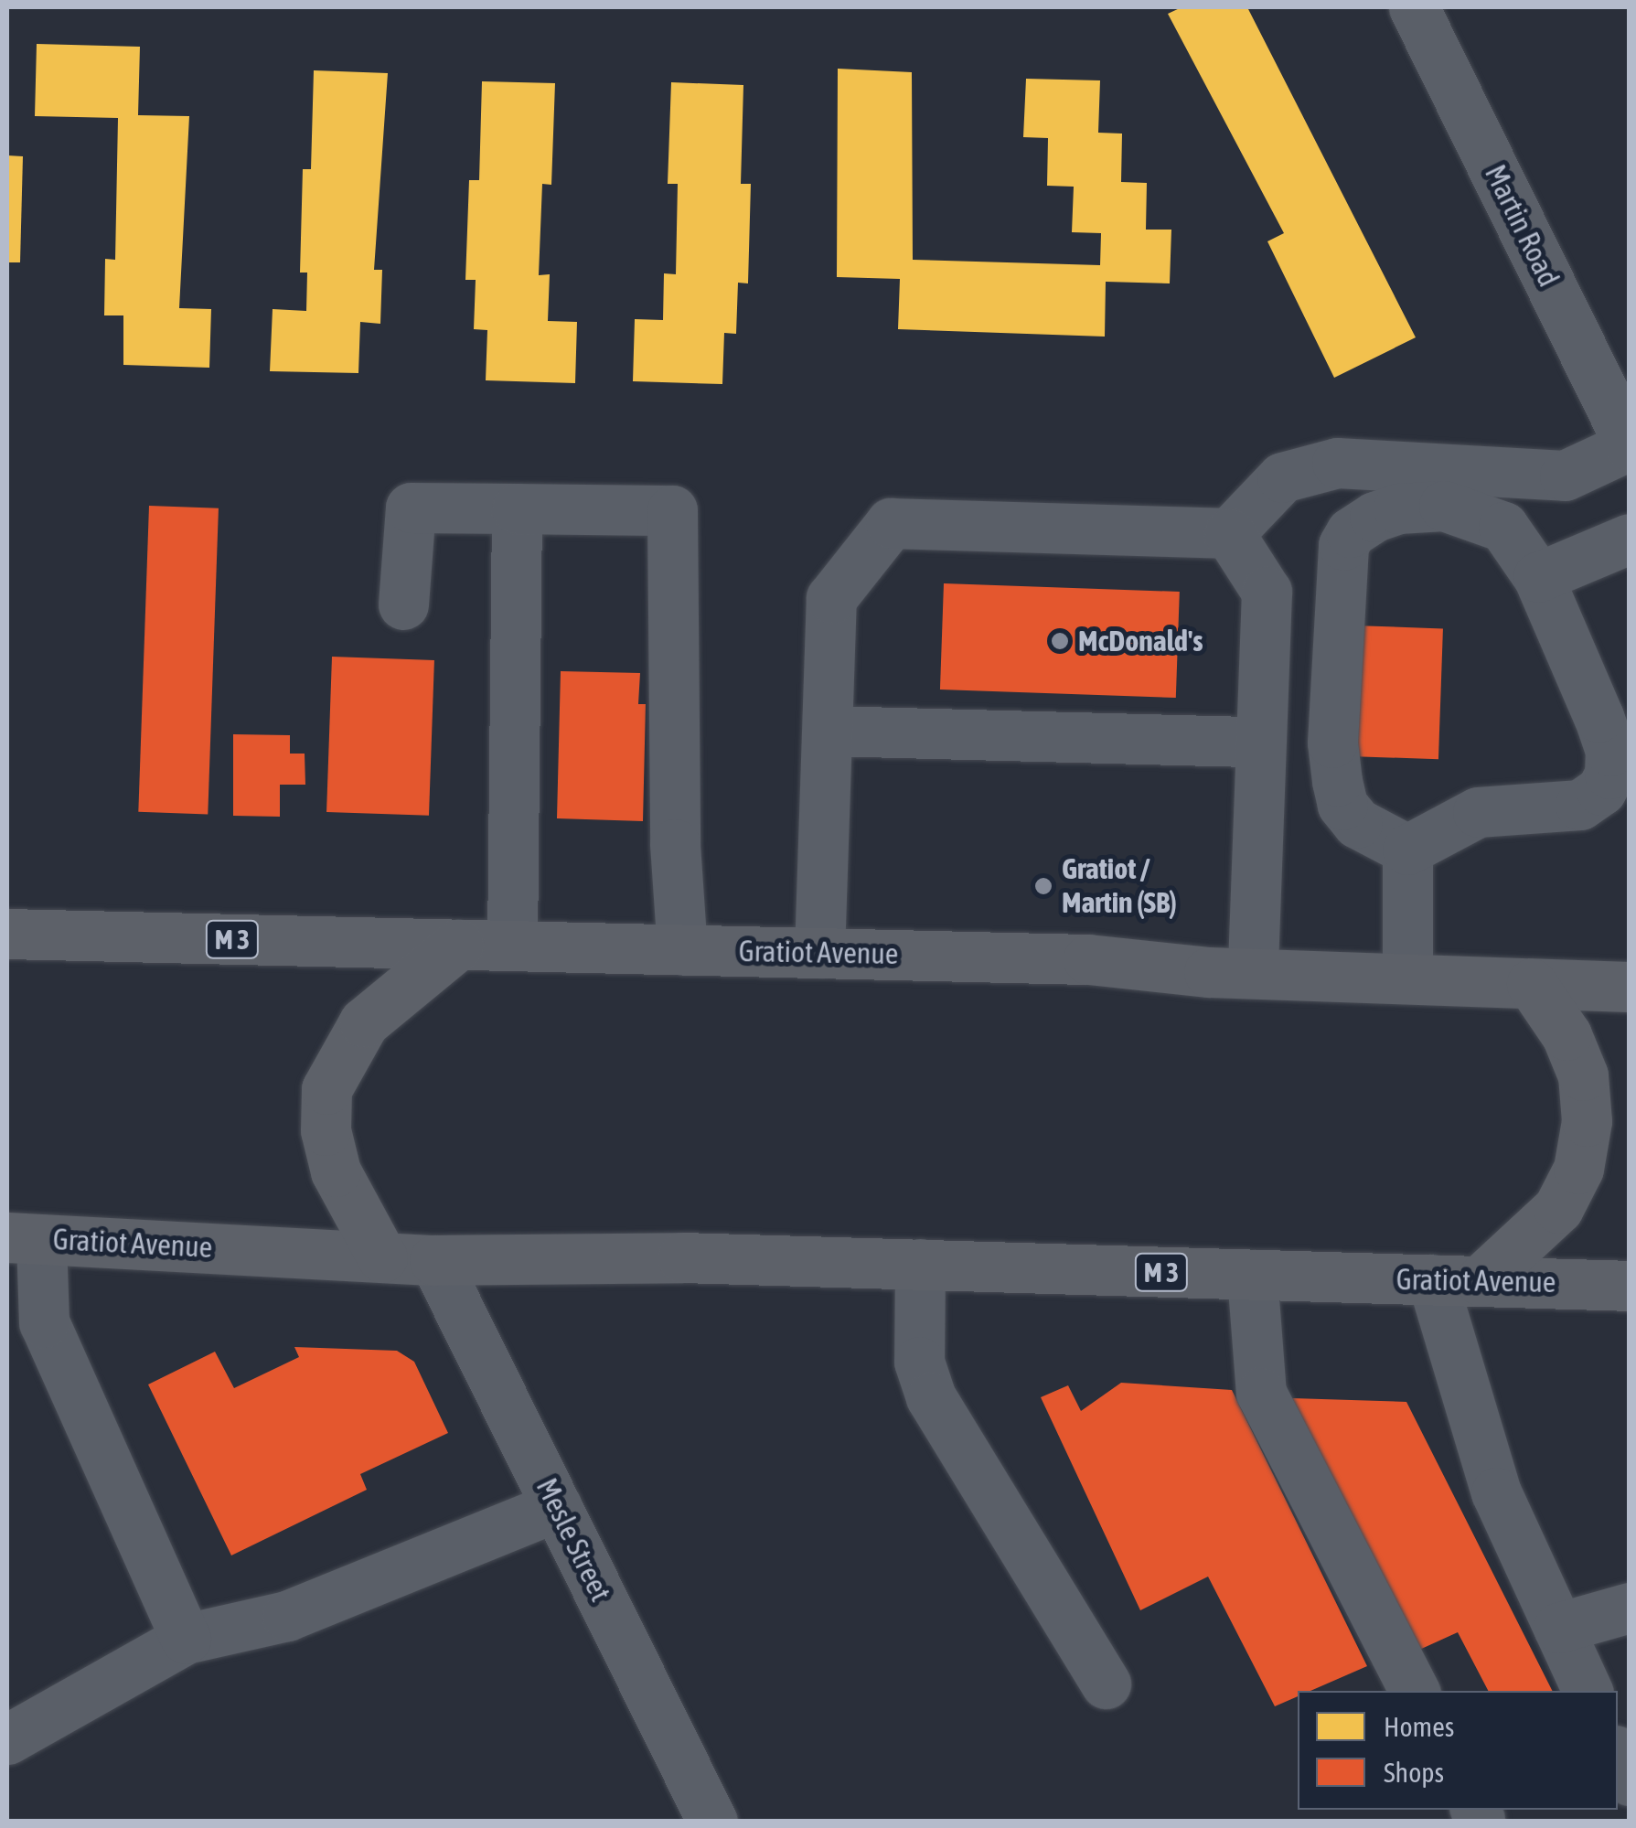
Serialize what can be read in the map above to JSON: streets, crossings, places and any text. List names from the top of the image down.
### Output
{
  "streets": {
    "main road": ["M 3", "Gratiot Avenue"],
    "street": ["Martin Road", "Mesle Street"]
  },
  "crossings": [
    ["Gratiot Avenue", "Mesle Street"]
  ],
  "places": ["McDonald's", "Gratiot / Martin (SB)"],
  "legend": ["Homes", "Shops"]
}
